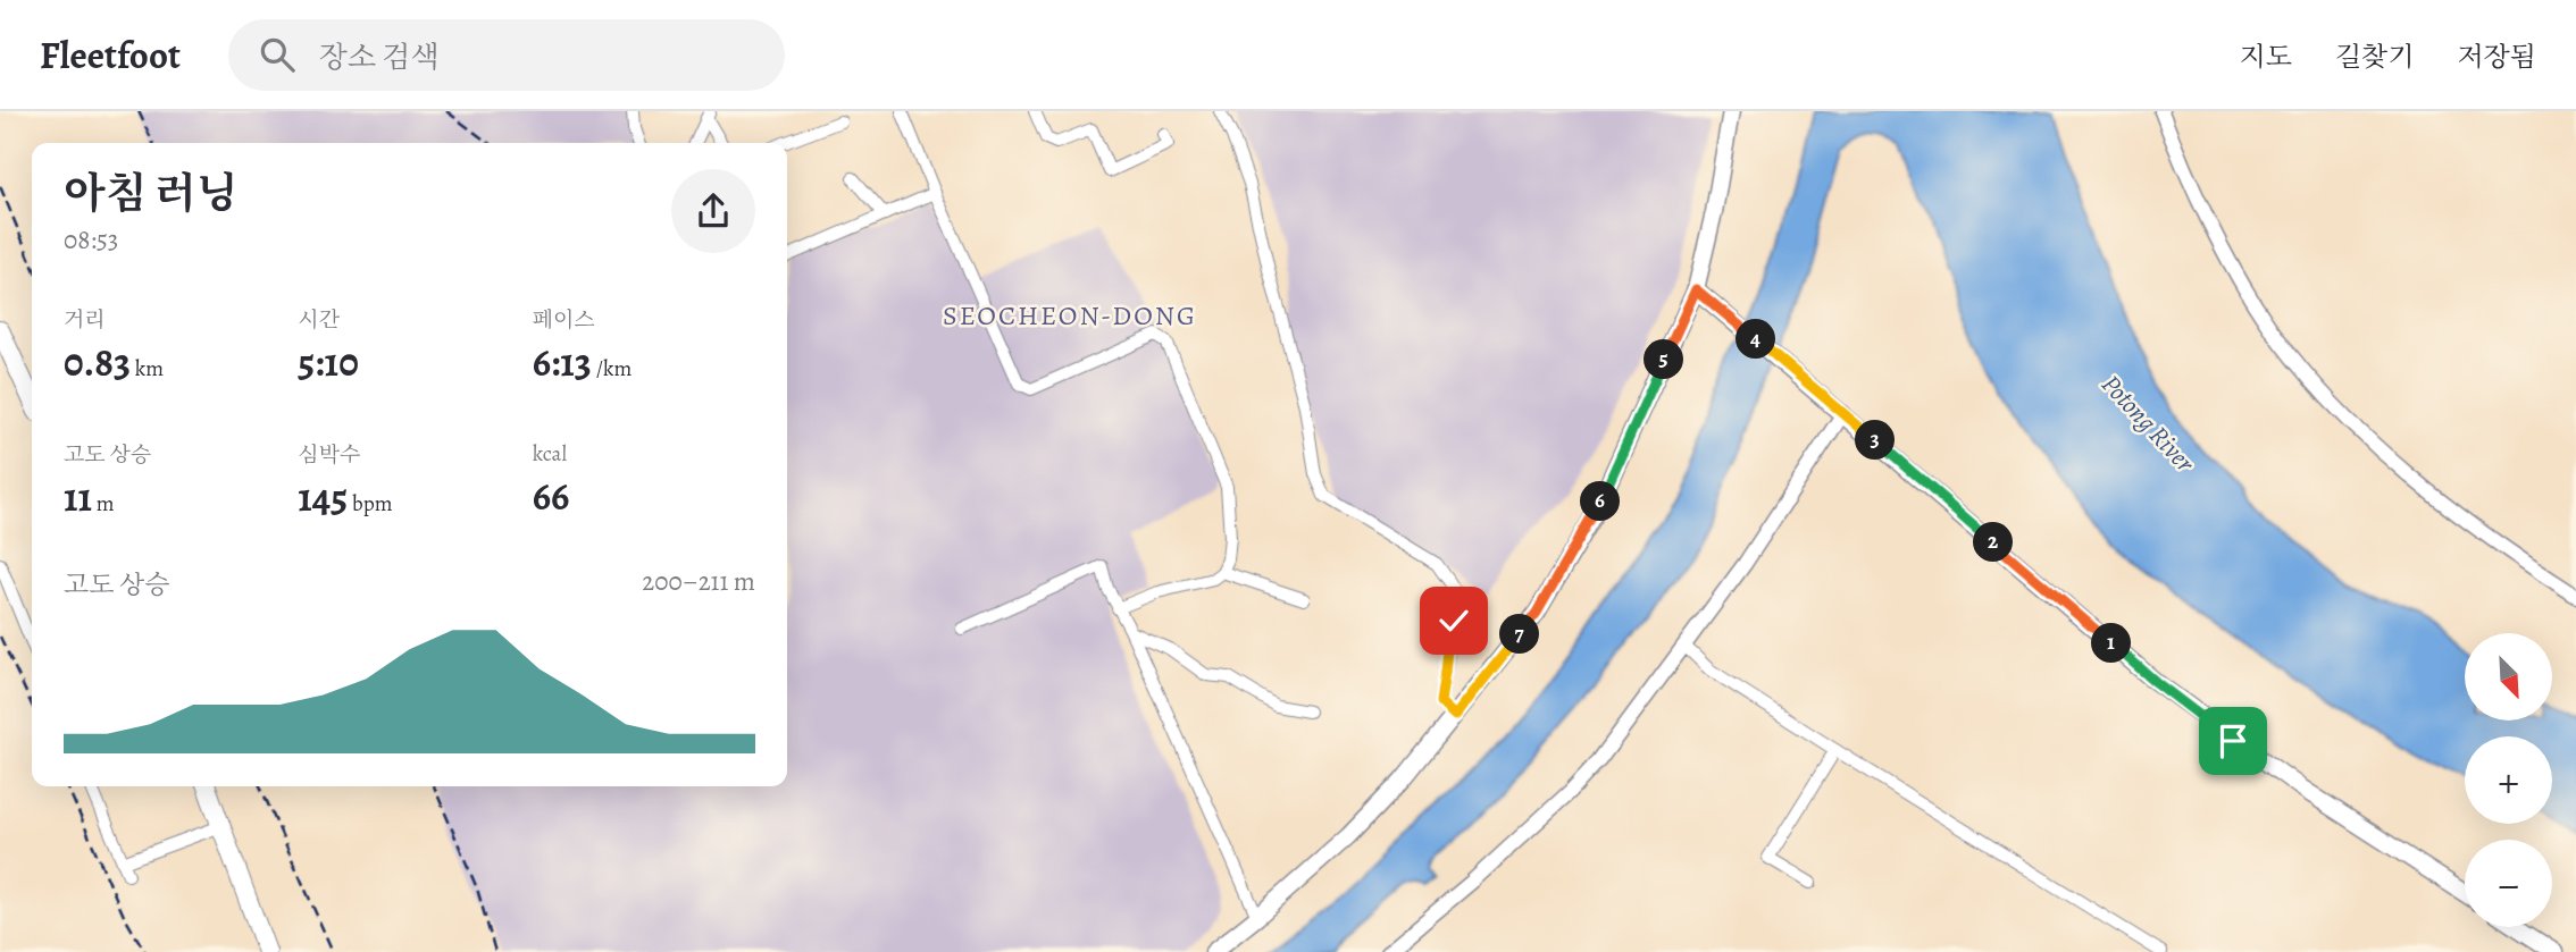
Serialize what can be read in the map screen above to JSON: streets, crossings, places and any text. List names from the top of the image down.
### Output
{
  "districts": ["SEOCHEON-DONG"],
  "water": ["Potong River"],
  "north": "bottom right",
  "page": {
    "header": "Fleetfoot",
    "search": "장소 검색",
    "nav": ["지도", "길찾기", "저장됨"],
    "heading": ["아침 러닝", "08:53"],
    "stats": [
      ["거리", "0.83 km"],
      ["시간", "5:10"],
      ["페이스", "6:13 /km"],
      ["고도 상승", "11 m"],
      ["심박수", "145 bpm"],
      ["kcal", "66"]
    ],
    "pins": [
      "4",
      "5",
      "3",
      "6",
      "2",
      "7",
      "1"
    ],
    "chart": ["고도 상승", "200–211 m"],
    "map_buttons": ["+", "−"]
  }
}
